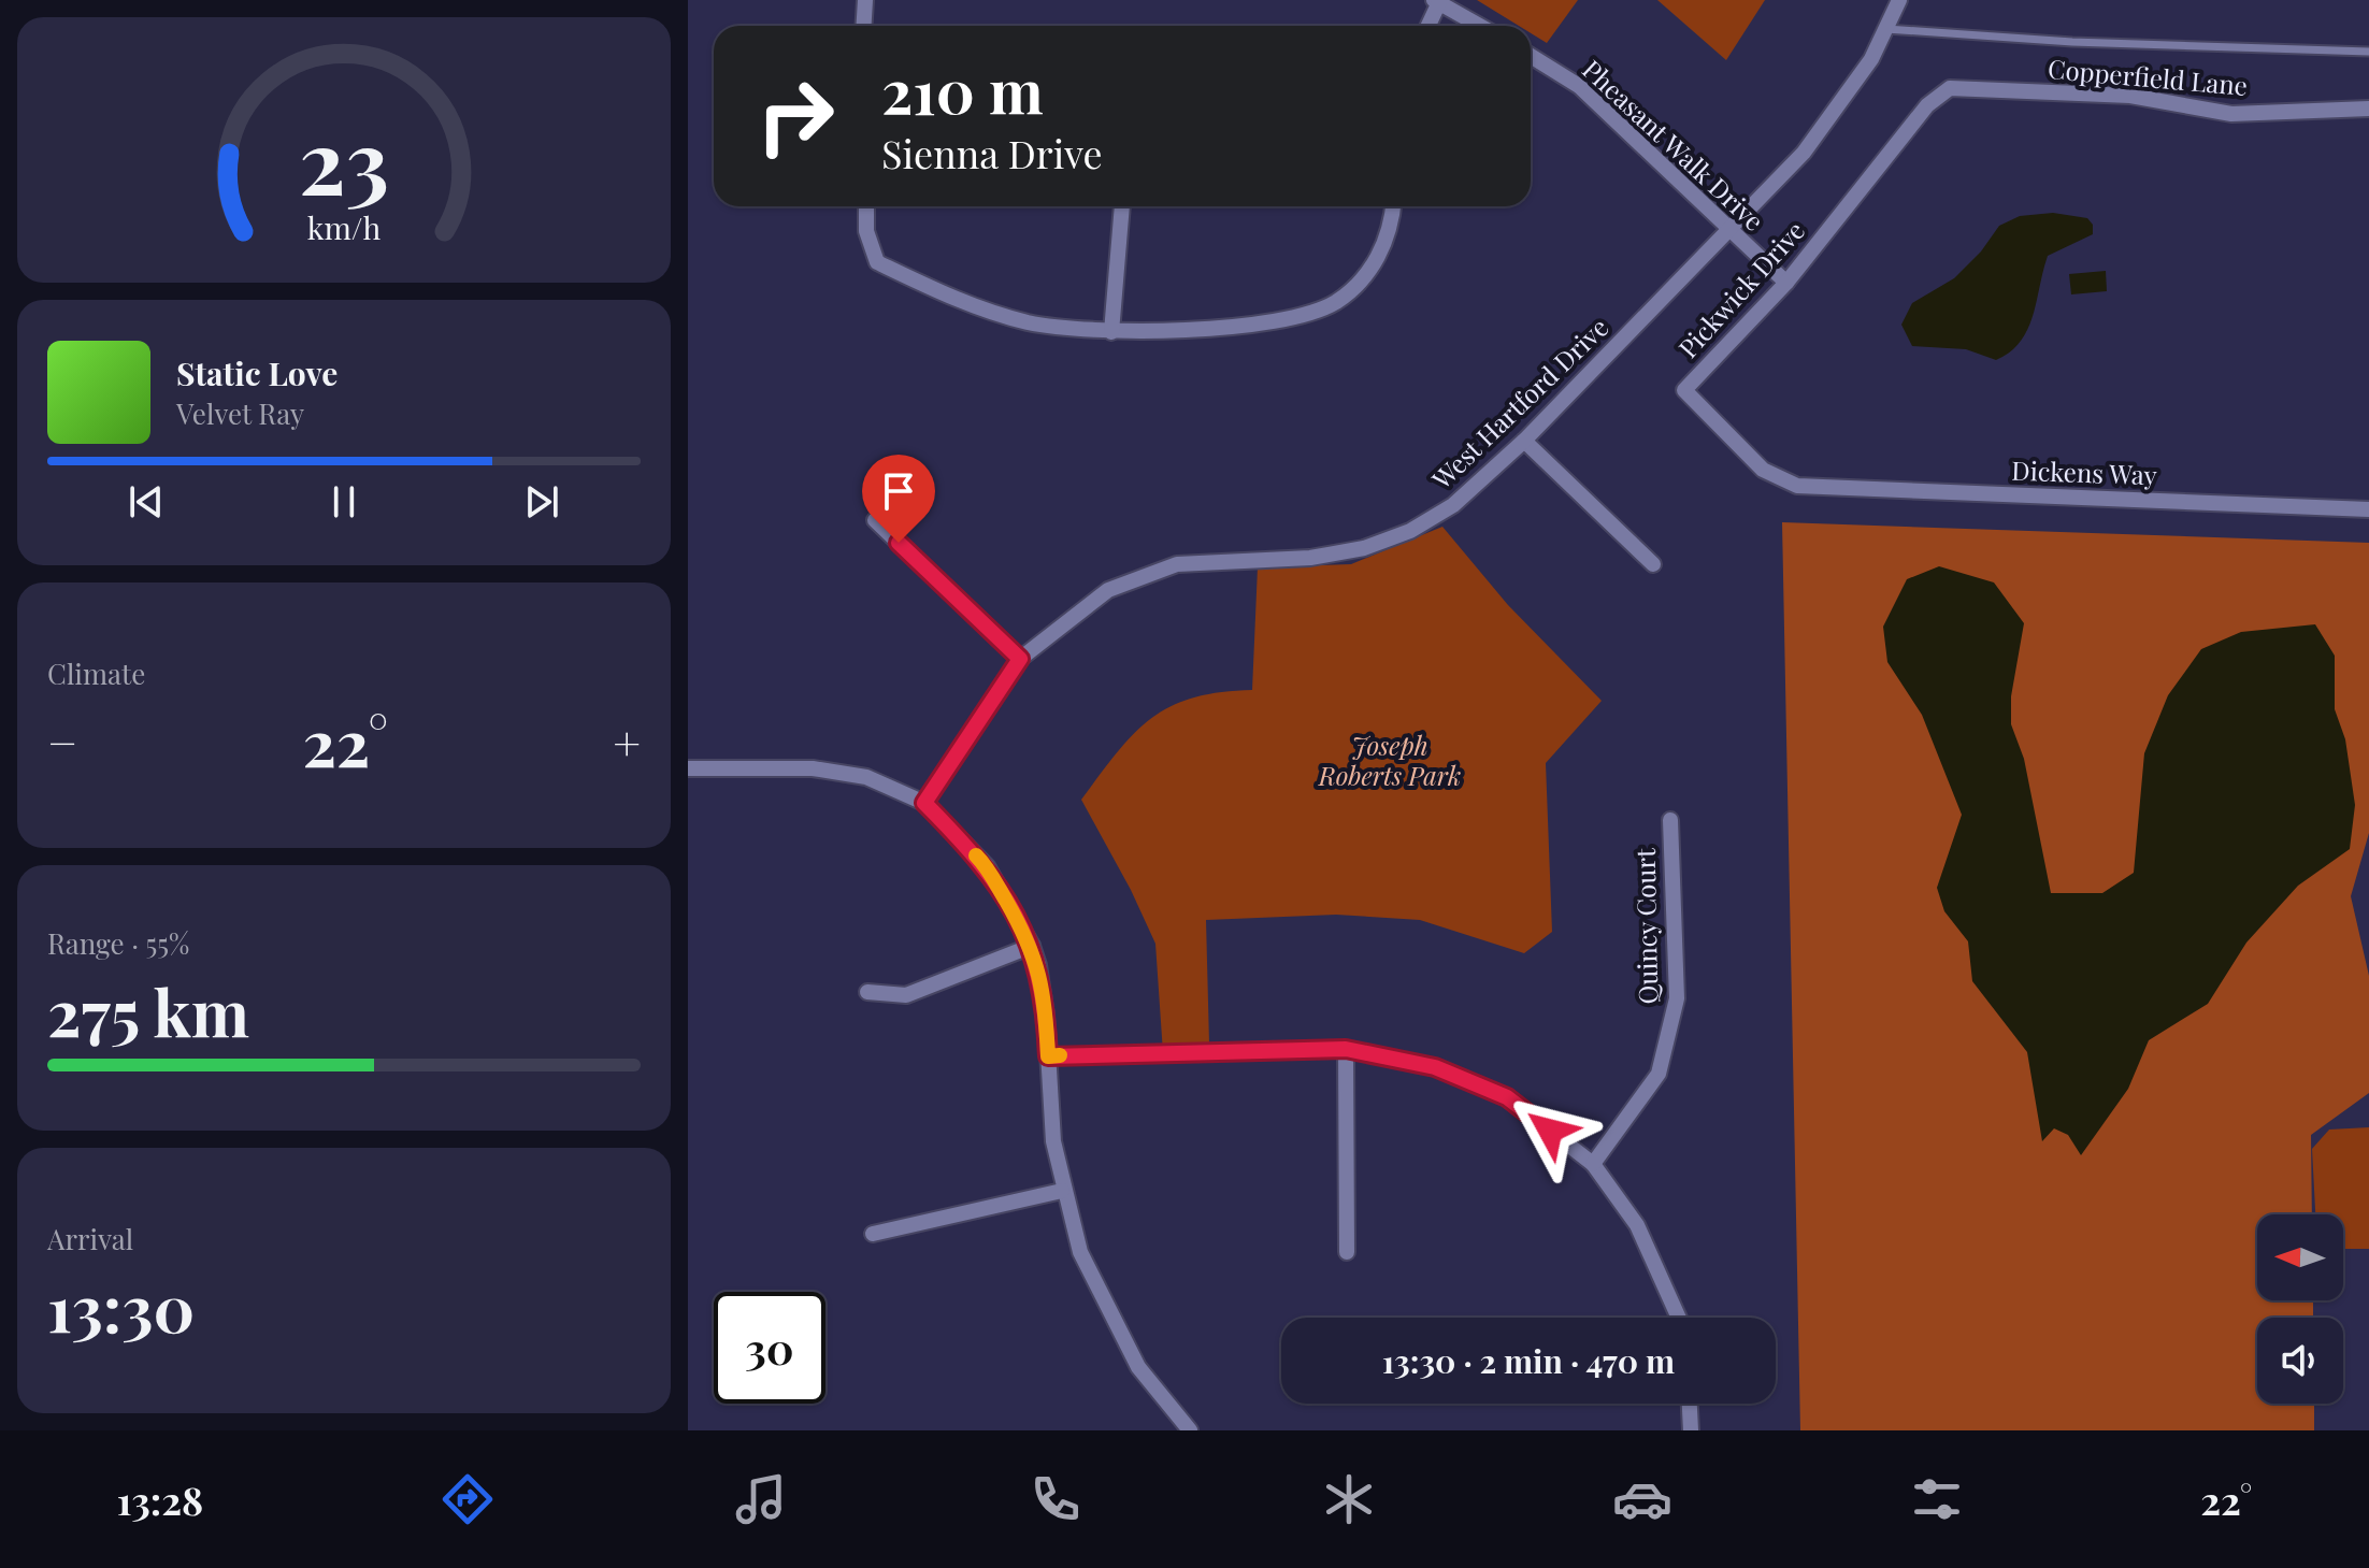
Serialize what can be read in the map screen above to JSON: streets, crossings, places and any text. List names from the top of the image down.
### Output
{
  "streets": {
    "street": [
      "Copperfield Lane",
      "Pheasant Walk Drive",
      "Pickwick Drive",
      "West Hartford Drive",
      "Dickens Way",
      "Quincy Court"
    ]
  },
  "crossings": [
    ["Copperfield Lane", "Pickwick Drive"],
    ["Pheasant Walk Drive", "Pickwick Drive"],
    ["Pheasant Walk Drive", "West Hartford Drive"],
    ["Pickwick Drive", "Dickens Way"]
  ],
  "parks": ["Joseph Roberts Park"],
  "north": "left",
  "page": {
    "turn": ["210 m", "Sienna Drive"],
    "song": ["Static Love", "Velvet Ray"],
    "tile": [
      "Climate",
      ["Range · 55%", "275 km"],
      ["Arrival", "13:30"]
    ],
    "heat": ["−", "22°", "+"],
    "limit": "30",
    "trip": "13:30 · 2 min · 470 m",
    "tabs": ["13:28", "22°"],
    "gauge": ["23", "km/h"]
  }
}
